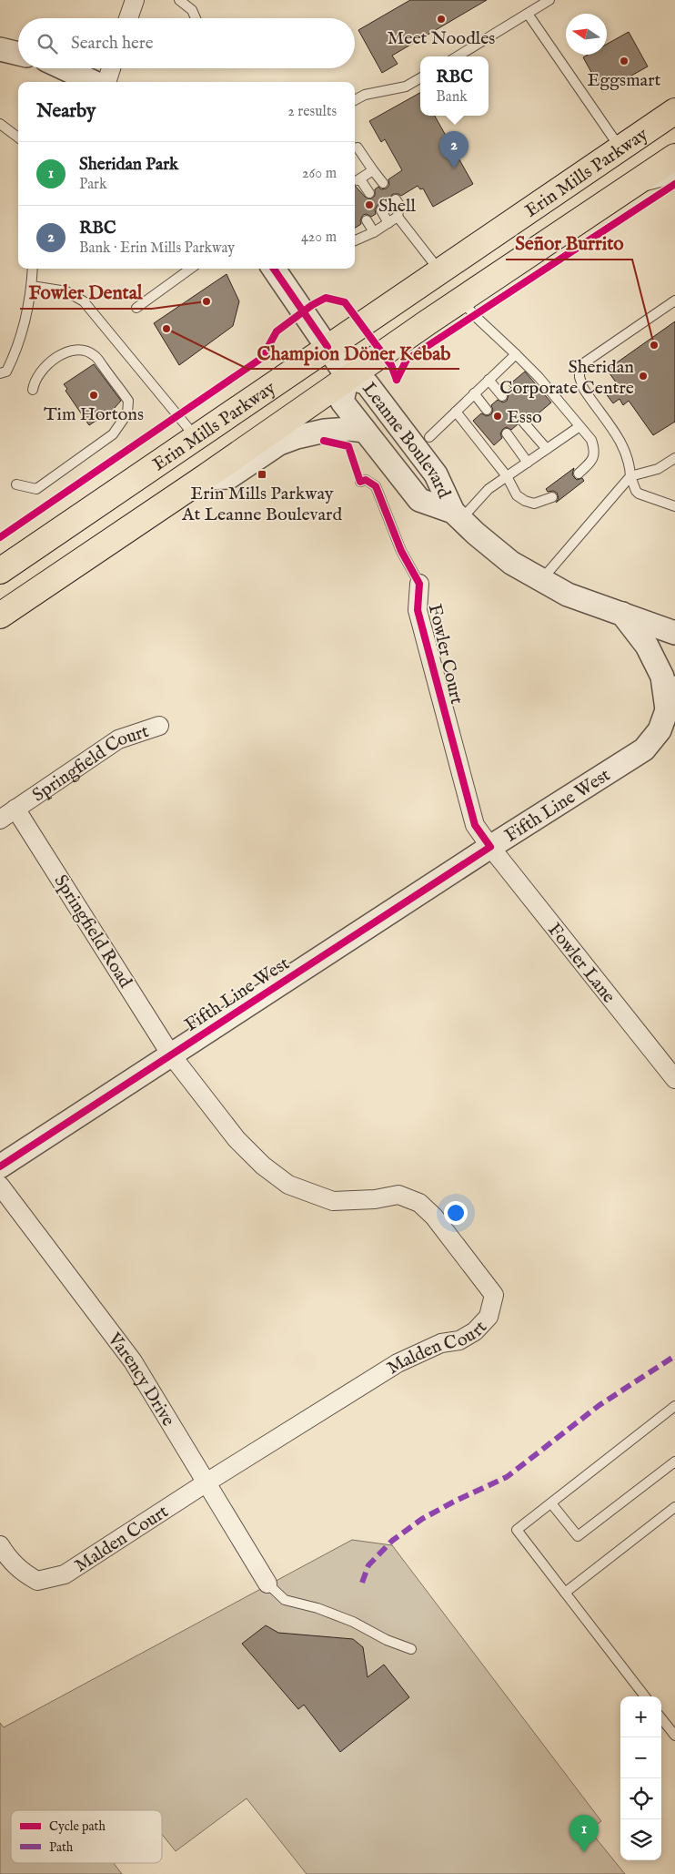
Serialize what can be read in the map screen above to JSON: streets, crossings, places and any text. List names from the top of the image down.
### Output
{
  "streets": {
    "main road": ["Erin Mills Parkway"],
    "street": [
      "Leanne Boulevard",
      "Fowler Court",
      "Springfield Court",
      "Fifth Line West",
      "Springfield Road",
      "Fowler Lane",
      "Malden Court",
      "Varency Drive"
    ]
  },
  "crossings": [
    ["Erin Mills Parkway", "Leanne Boulevard"],
    ["Fowler Court", "Fifth Line West"],
    ["Fowler Court", "Fowler Lane"],
    ["Springfield Court", "Springfield Road"],
    ["Fifth Line West", "Springfield Road"],
    ["Fifth Line West", "Fowler Lane"],
    ["Fifth Line West", "Malden Court"],
    ["Springfield Road", "Malden Court"],
    ["Malden Court", "Varency Drive"]
  ],
  "places": {
    "other": [
      "Meet Noodles",
      "Eggsmart",
      "Shell",
      "Fowler Dental",
      "Champion Döner Kebab",
      "Señor Burrito",
      "Sheridan Corporate Centre",
      "Tim Hortons",
      "Esso"
    ],
    "transit": ["Erin Mills Parkway At Leanne Boulevard"]
  },
  "legend": ["Cycle path", "Path"],
  "north": "left",
  "page": {
    "search": "Search here",
    "popup": ["RBC", "Bank"],
    "heading": ["Nearby", "2 results"],
    "pins": ["2", "1"],
    "list": [
      {
        "mark": "1",
        "name": "Sheridan Park",
        "note": "Park",
        "value": "260 m"
      },
      {
        "mark": "2",
        "name": "RBC",
        "note": "Bank · Erin Mills Parkway",
        "value": "420 m"
      }
    ],
    "map_buttons": ["+", "−"]
  }
}
